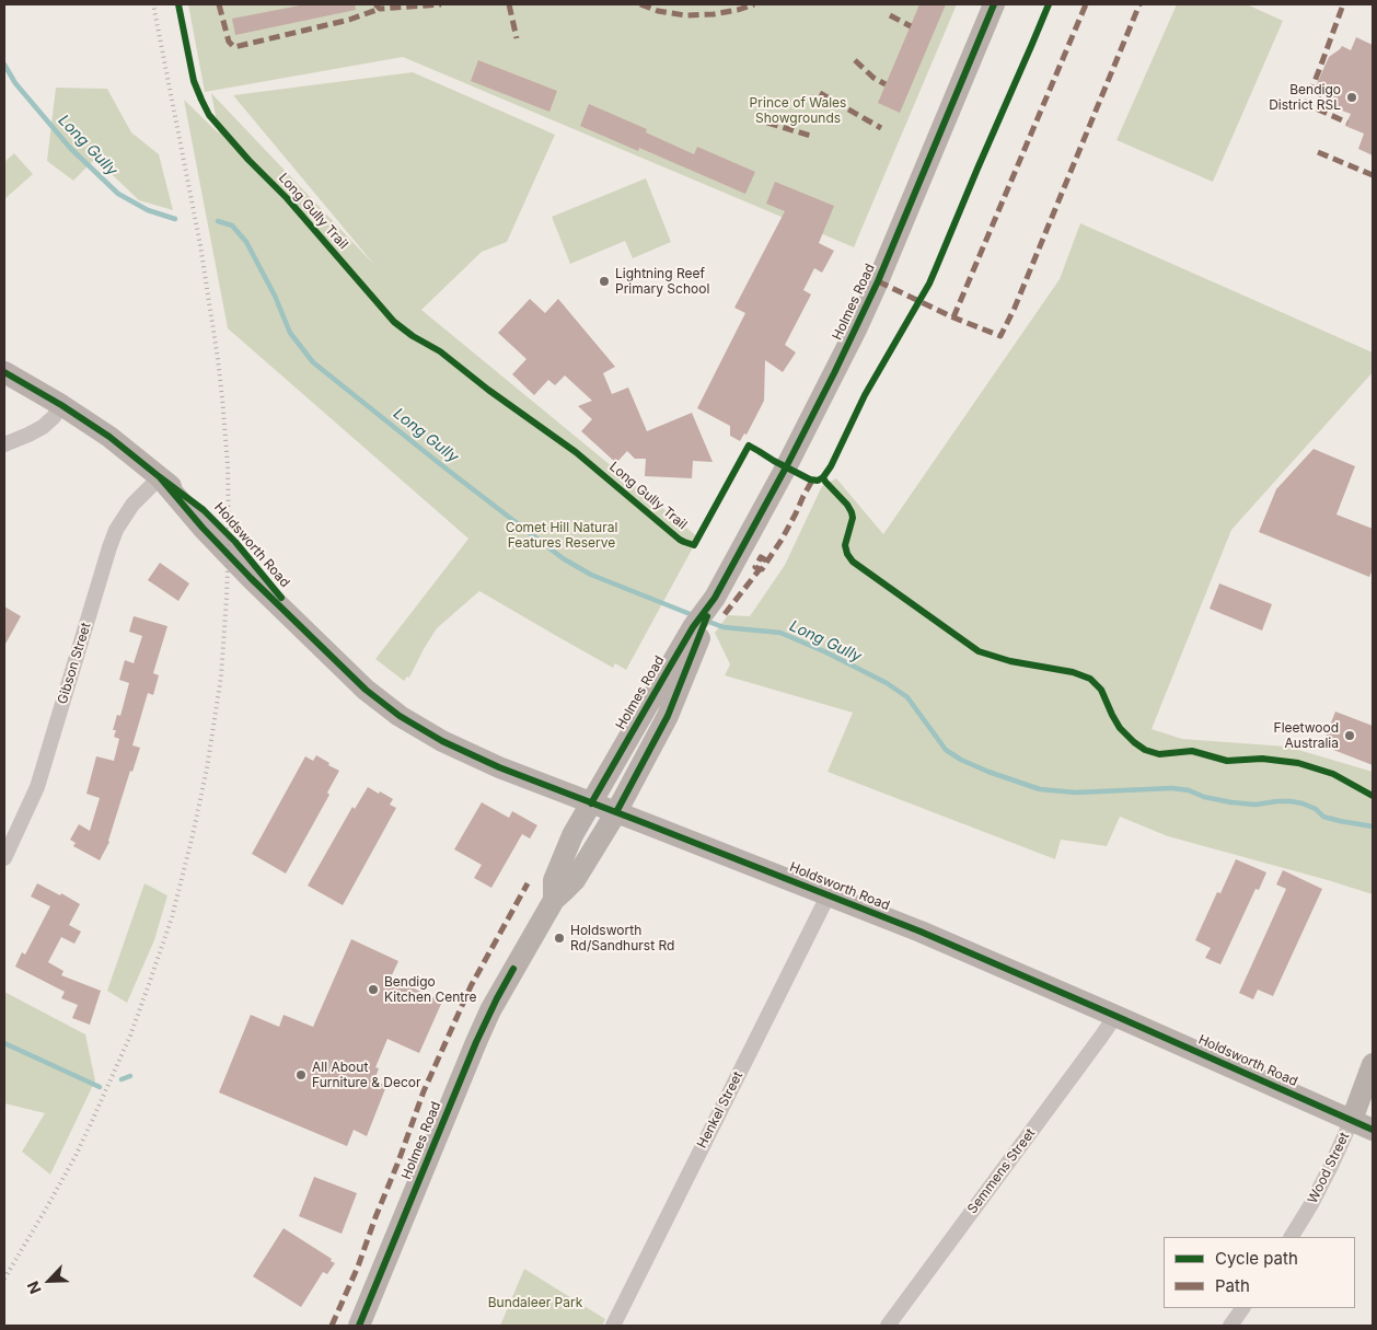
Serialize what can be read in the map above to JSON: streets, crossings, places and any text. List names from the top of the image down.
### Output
{
  "streets": {
    "main road": ["Holmes Road", "Holdsworth Road", "Wood Street"],
    "street": ["Gibson Street", "Henkel Street", "Semmens Street"],
    "cycle path": ["Long Gully Trail"]
  },
  "crossings": [
    ["Holmes Road", "Holdsworth Road"],
    ["Holdsworth Road", "Gibson Street"],
    ["Holdsworth Road", "Henkel Street"],
    ["Holdsworth Road", "Wood Street"],
    ["Holdsworth Road", "Semmens Street"]
  ],
  "water": ["Long Gully"],
  "parks": ["Prince of Wales Showgrounds", "Comet Hill Natural Features Reserve", "Bundaleer Park"],
  "places": [
    "Bendigo District RSL",
    "Lightning Reef Primary School",
    "Fleetwood Australia",
    "Holdsworth Rd/Sandhurst Rd",
    "Bendigo Kitchen Centre",
    "All About Furniture & Decor"
  ],
  "legend": ["Cycle path", "Path"],
  "north": "bottom left"
}
